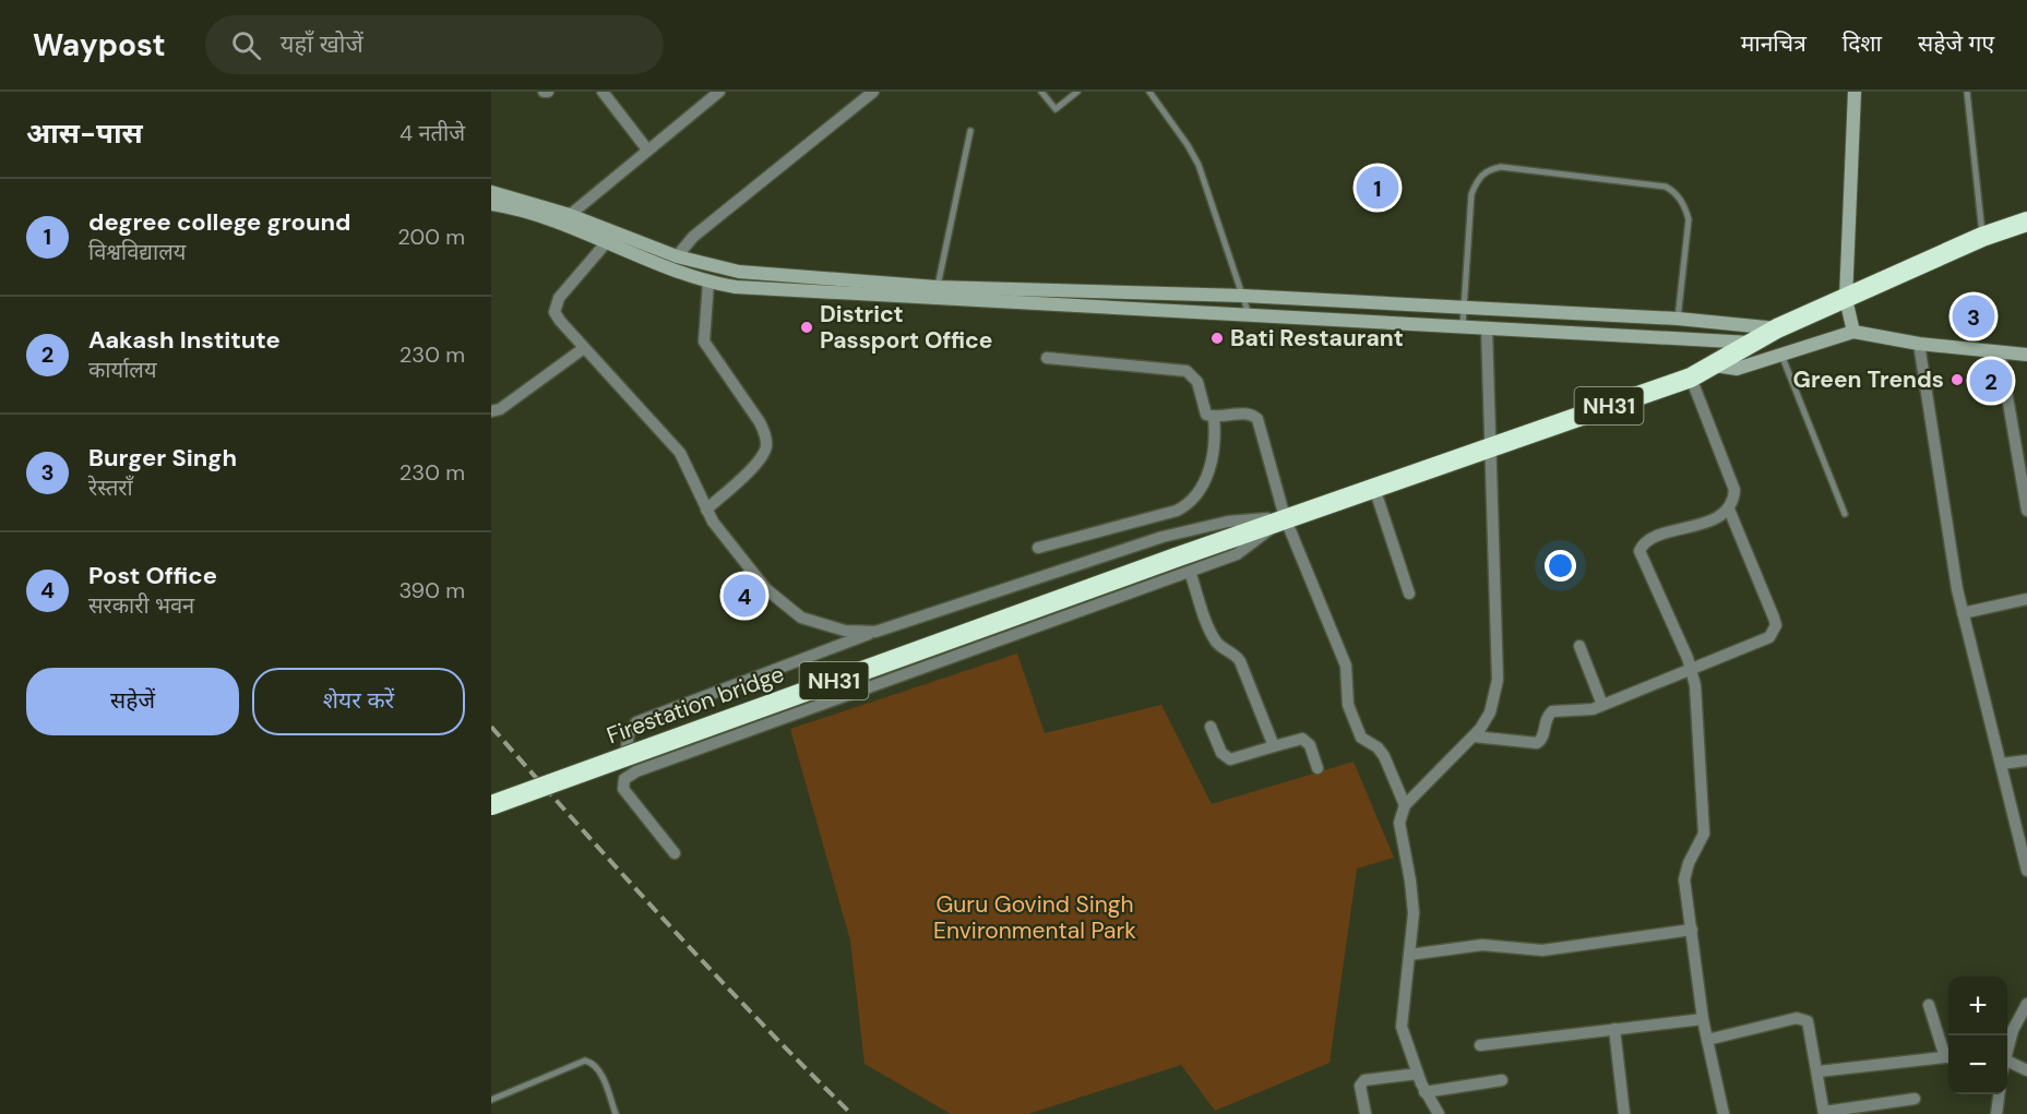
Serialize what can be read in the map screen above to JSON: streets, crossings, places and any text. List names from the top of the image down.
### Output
{
  "streets": {
    "highway": ["NH31", "Firestation bridge"]
  },
  "crossings": [
    ["NH31", "Firestation bridge"]
  ],
  "parks": ["Guru Govind Singh Environmental Park"],
  "places": ["District Passport Office", "Bati Restaurant", "Green Trends"],
  "page": {
    "header": "Waypost",
    "search": "यहाँ खोजें",
    "nav": ["मानचित्र", "दिशा", "सहेजे गए"],
    "heading": ["आस-पास", "4 नतीजे"],
    "pins": [
      "1",
      "3",
      "2",
      "4"
    ],
    "list": [
      {
        "mark": "1",
        "name": "degree college ground",
        "note": "विश्वविद्यालय",
        "value": "200 m"
      },
      {
        "mark": "2",
        "name": "Aakash Institute",
        "note": "कार्यालय",
        "value": "230 m"
      },
      {
        "mark": "3",
        "name": "Burger Singh",
        "note": "रेस्तराँ",
        "value": "230 m"
      },
      {
        "mark": "4",
        "name": "Post Office",
        "note": "सरकारी भवन",
        "value": "390 m"
      }
    ],
    "buttons": ["सहेजें", "शेयर करें"],
    "map_buttons": ["+", "−"]
  }
}
